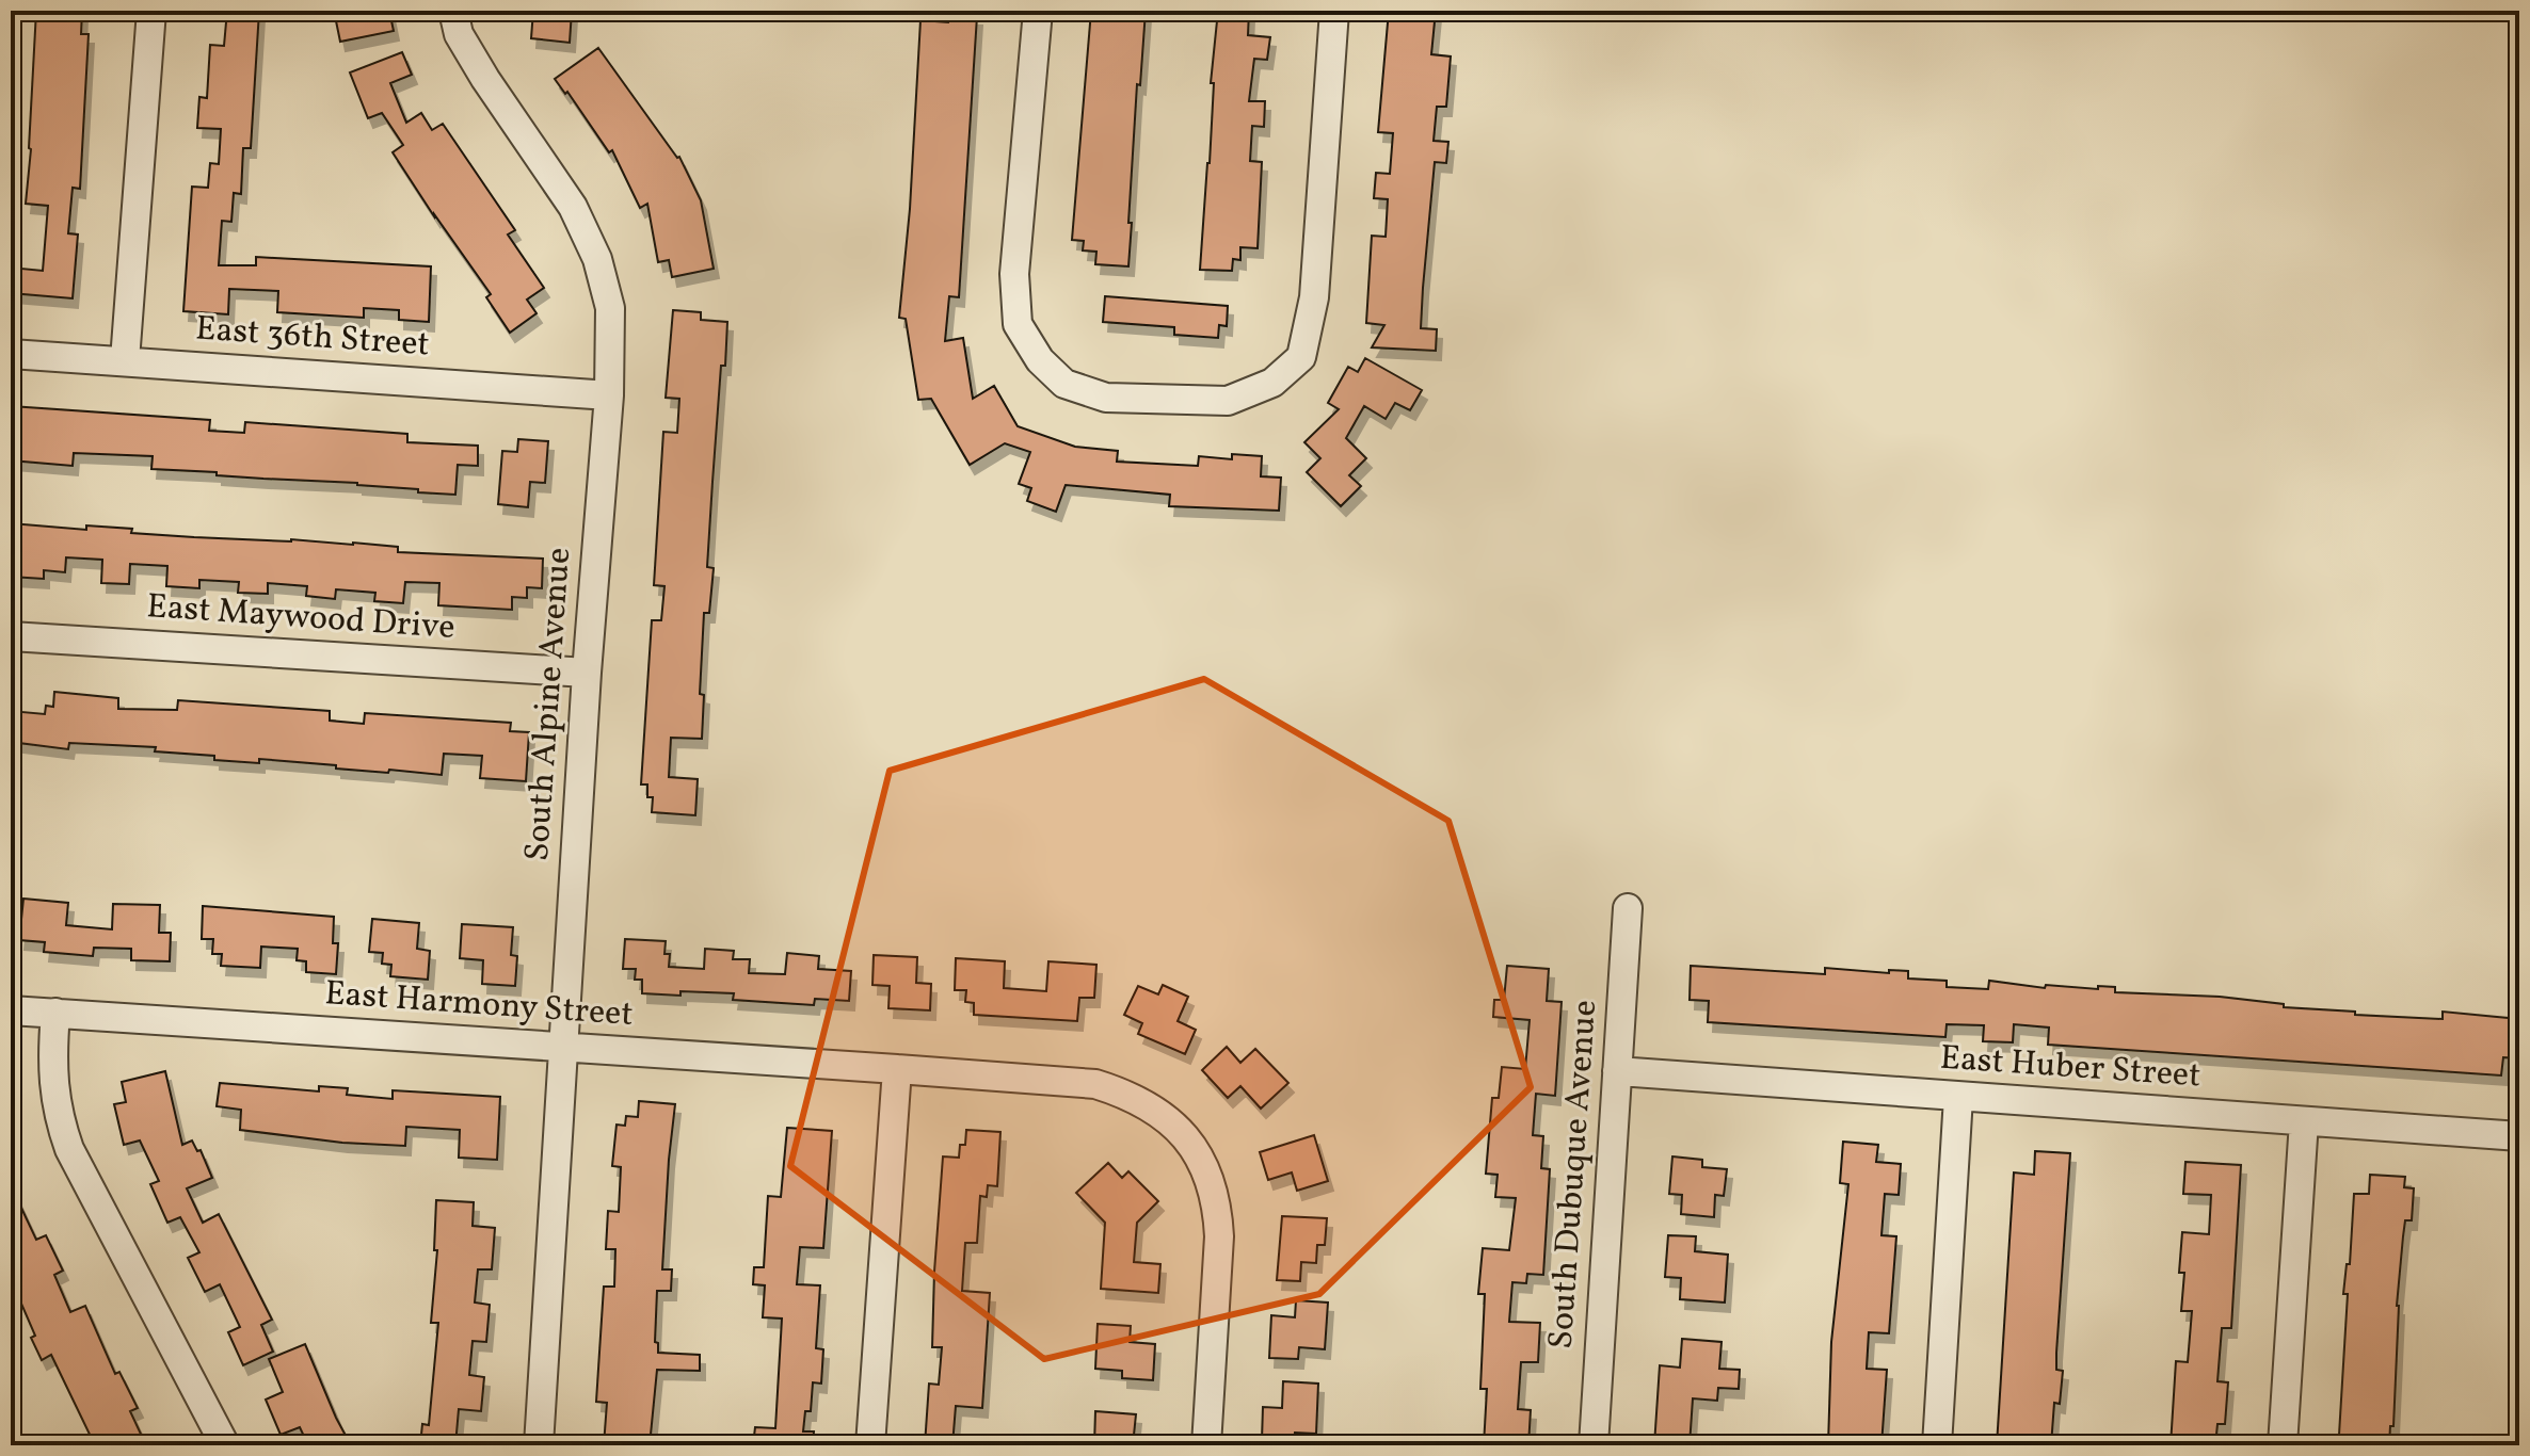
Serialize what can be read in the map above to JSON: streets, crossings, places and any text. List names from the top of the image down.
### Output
{
  "streets": {
    "street": [
      "East 36th Street",
      "East Maywood Drive",
      "South Alpine Avenue",
      "East Harmony Street",
      "East Huber Street",
      "South Dubuque Avenue"
    ]
  },
  "crossings": [
    ["East 36th Street", "South Alpine Avenue"],
    ["East Maywood Drive", "South Alpine Avenue"],
    ["South Alpine Avenue", "East Harmony Street"],
    ["East Huber Street", "South Dubuque Avenue"]
  ]
}
